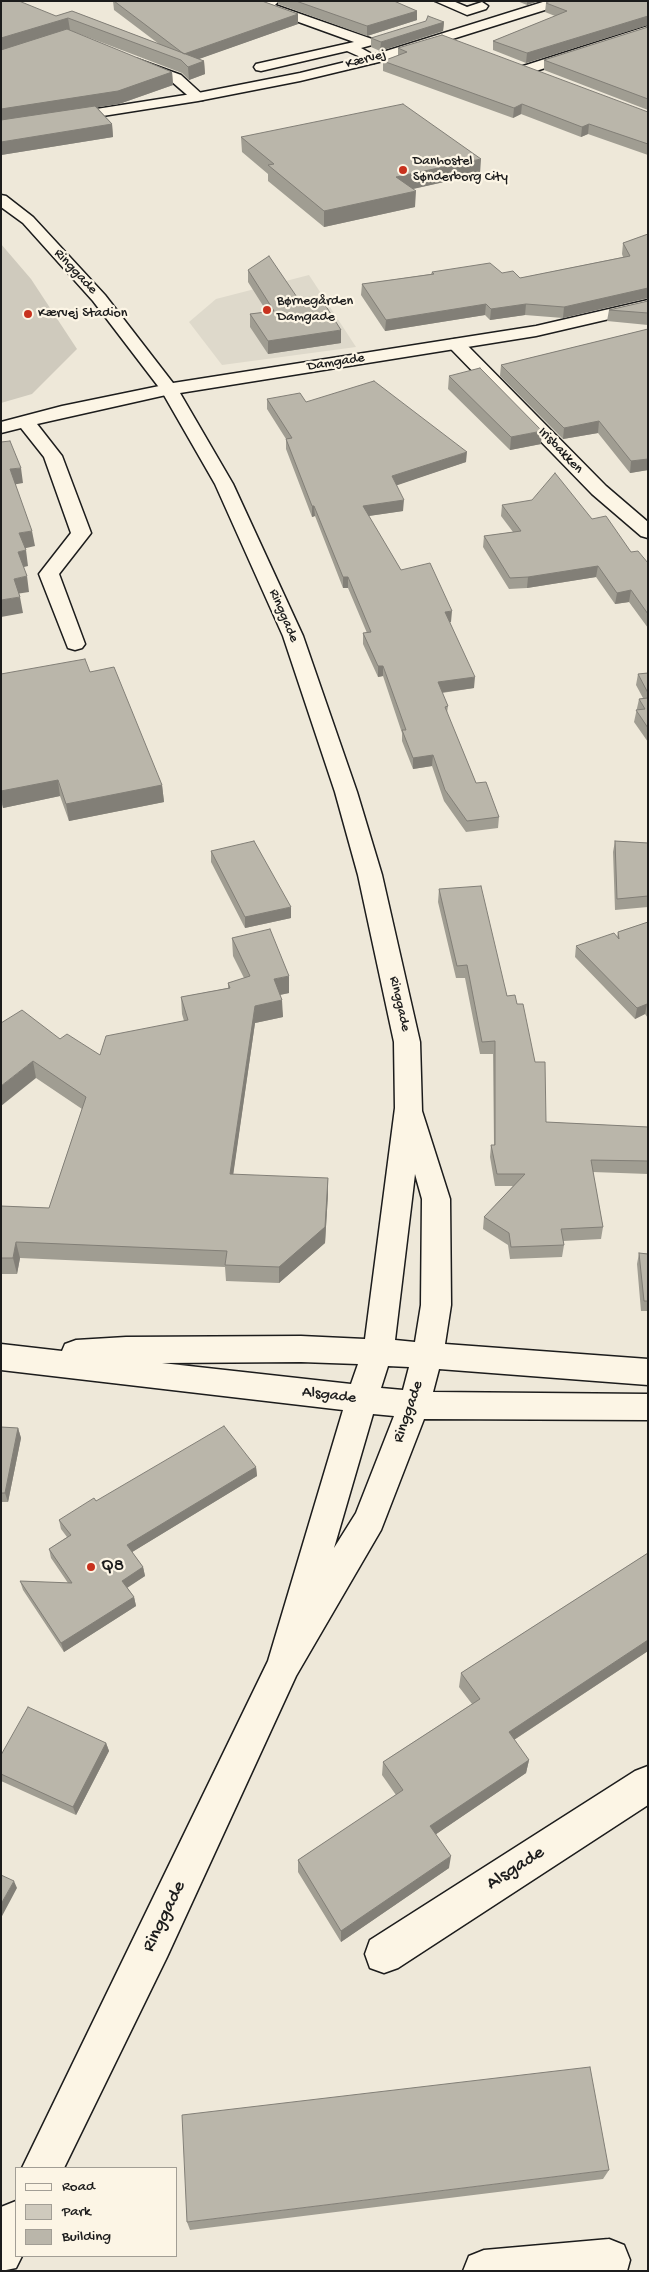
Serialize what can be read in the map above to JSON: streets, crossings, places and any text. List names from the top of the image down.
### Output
{
  "streets": {
    "street": [
      "Kærvej",
      "Ringgade",
      "Damgade",
      "Irisbakken",
      "Alsgade"
    ]
  },
  "crossings": [
    ["Ringgade", "Damgade"],
    ["Ringgade", "Alsgade"],
    ["Damgade", "Irisbakken"]
  ],
  "places": [
    "Danhostel Sønderborg City",
    "Børnegården Damgade",
    "Kærvej Stadion",
    "Q8"
  ],
  "legend": ["Road", "Park", "Building"]
}
